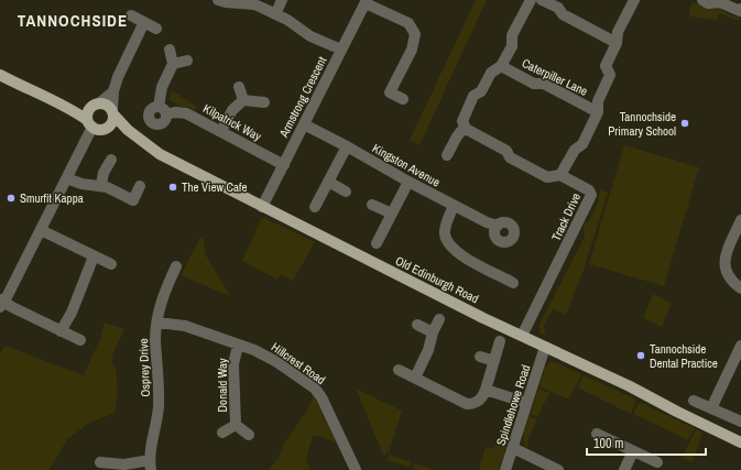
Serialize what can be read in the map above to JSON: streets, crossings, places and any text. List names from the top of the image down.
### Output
{
  "streets": {
    "main road": ["Old Edinburgh Road"],
    "street": [
      "Caterpiller Lane",
      "Armstrong Crescent",
      "Kilpatrick Way",
      "Kingston Avenue",
      "Track Drive",
      "Hillcrest Road",
      "Osprey Drive",
      "Donald Way",
      "Spindlehowe Road"
    ]
  },
  "crossings": [
    ["Armstrong Crescent", "Kilpatrick Way"],
    ["Armstrong Crescent", "Kingston Avenue"],
    ["Armstrong Crescent", "Old Edinburgh Road"],
    ["Track Drive", "Old Edinburgh Road"],
    ["Old Edinburgh Road", "Spindlehowe Road"],
    ["Hillcrest Road", "Osprey Drive"],
    ["Hillcrest Road", "Donald Way"]
  ],
  "districts": ["TANNOCHSIDE"],
  "places": [
    "Tannochside Primary School",
    "The View Cafe",
    "Smurfit Kappa",
    "Tannochside Dental Practice"
  ],
  "scale_bar": "100 m"
}
